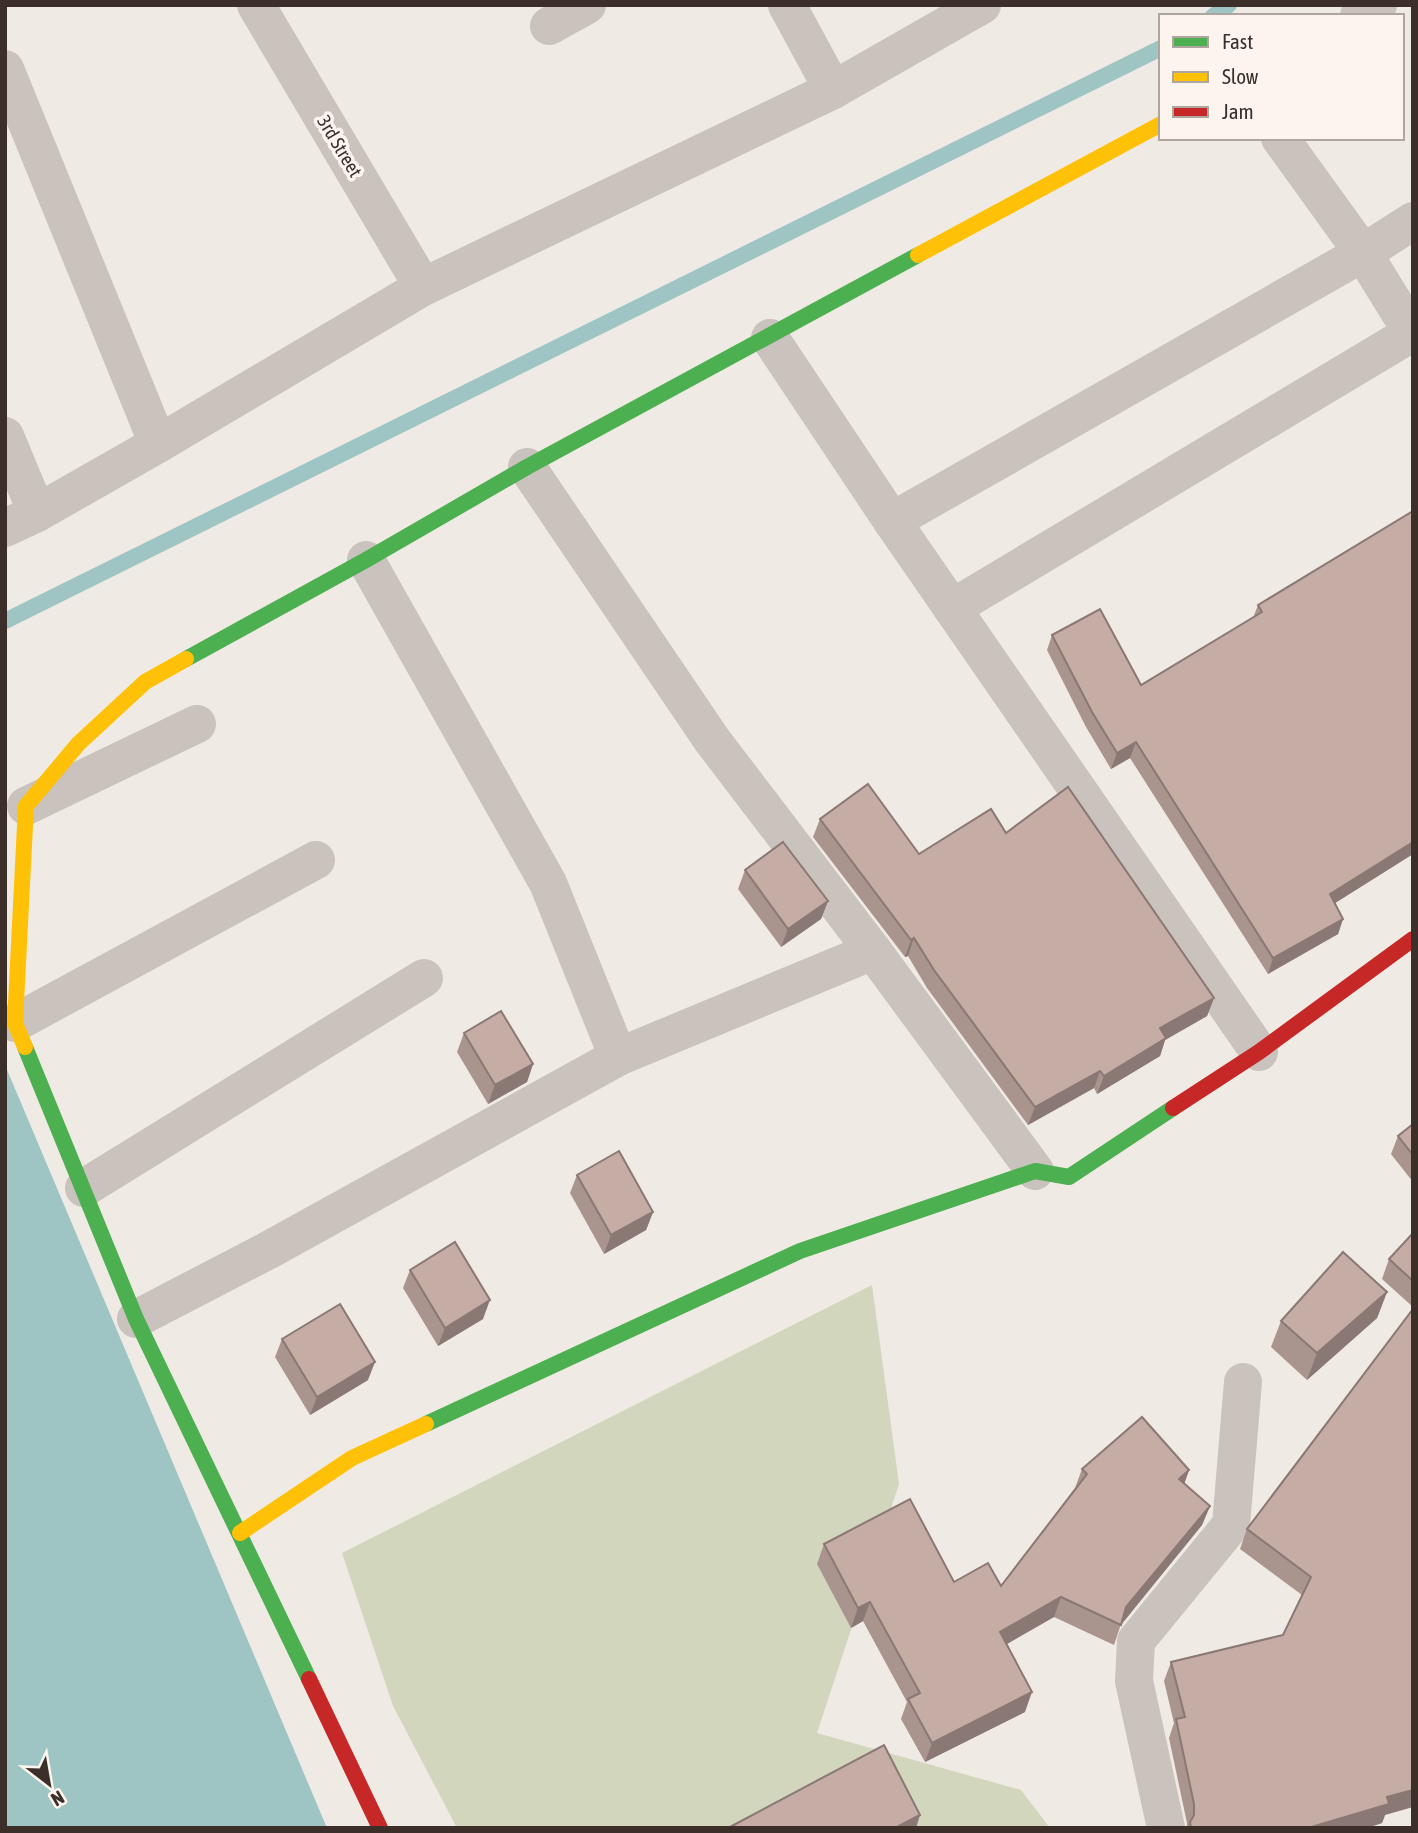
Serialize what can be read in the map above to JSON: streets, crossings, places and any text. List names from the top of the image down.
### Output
{
  "streets": {
    "street": ["3rd Street"]
  },
  "legend": ["Fast", "Slow", "Jam"],
  "north": "bottom right"
}
